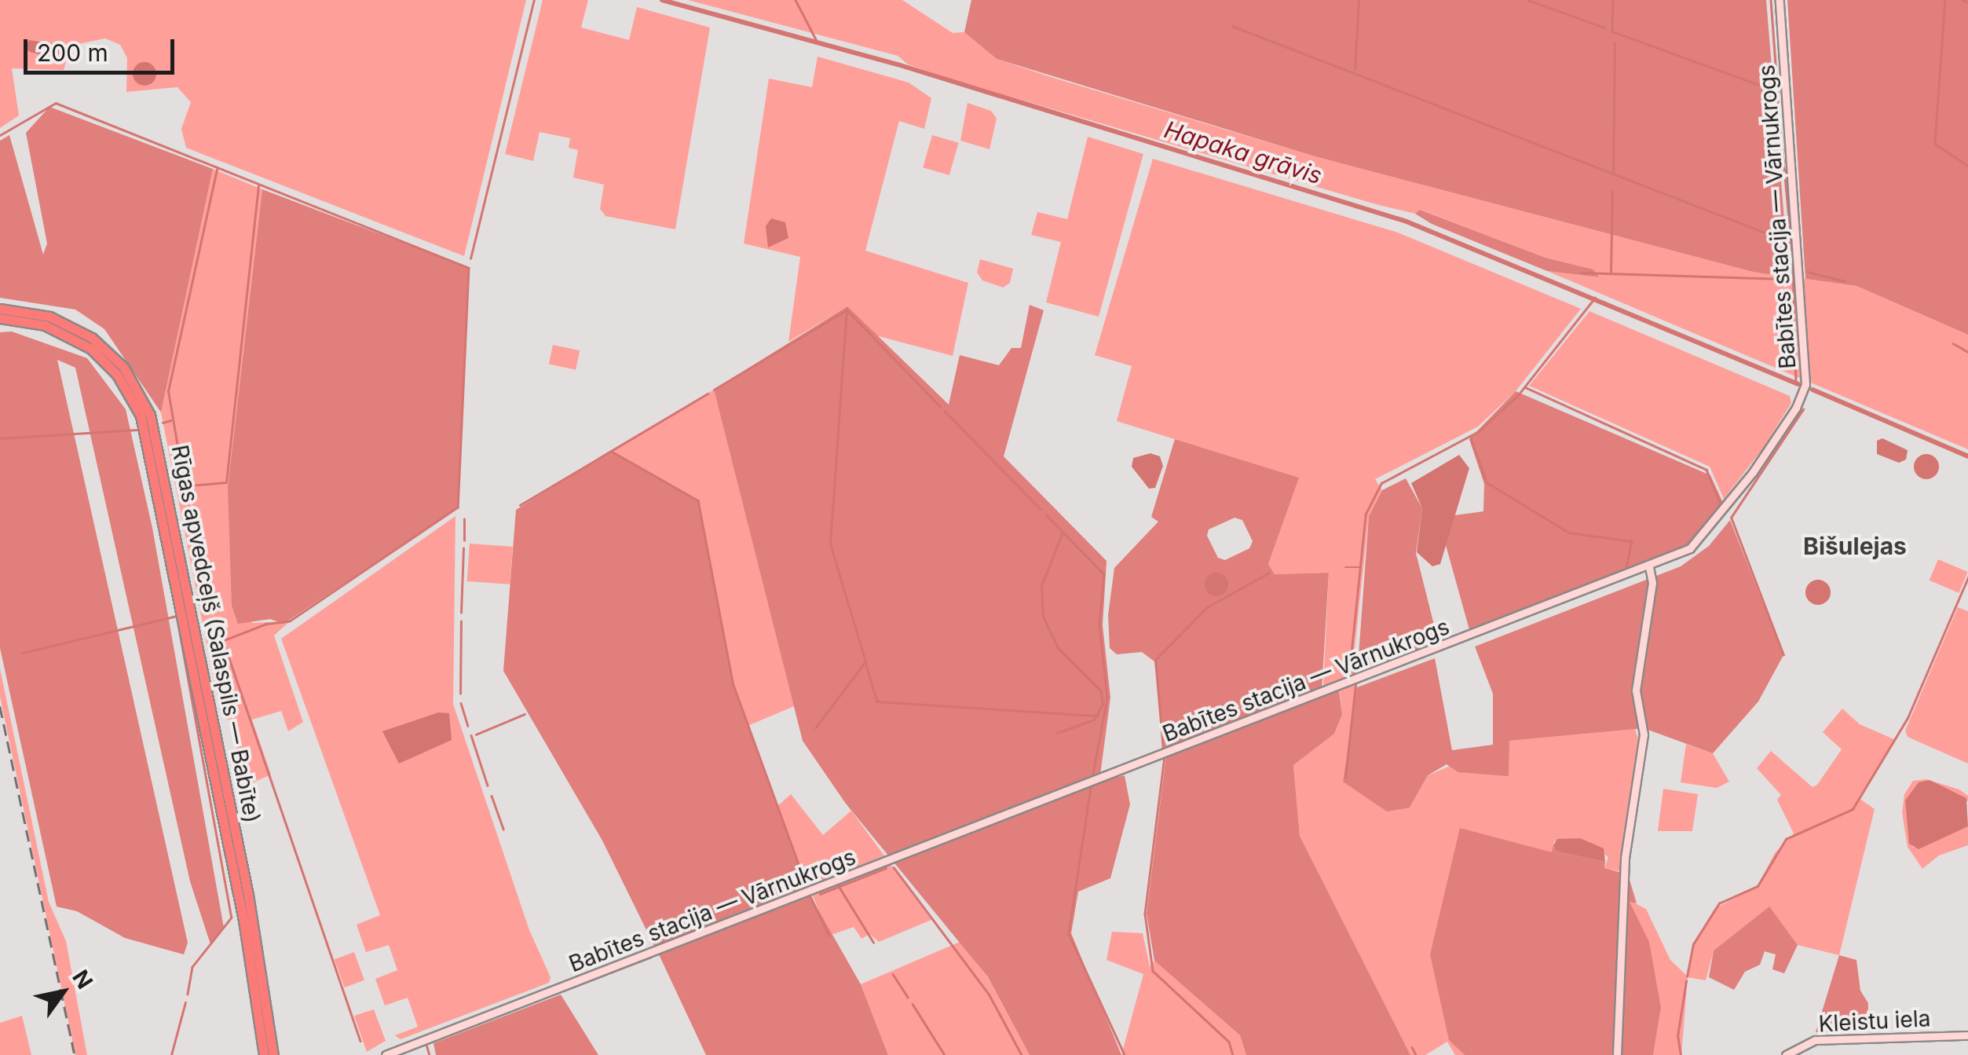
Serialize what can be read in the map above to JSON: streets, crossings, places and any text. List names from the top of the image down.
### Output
{
  "streets": {
    "highway": ["Rīgas apvedceļš (Salaspils — Babīte)"],
    "main road": ["Babītes stacija — Vārnukrogs", "Kleistu iela"]
  },
  "districts": ["Bišulejas"],
  "water": ["Hapaka grāvis"],
  "scale_bar": "200 m",
  "north": "top right"
}
